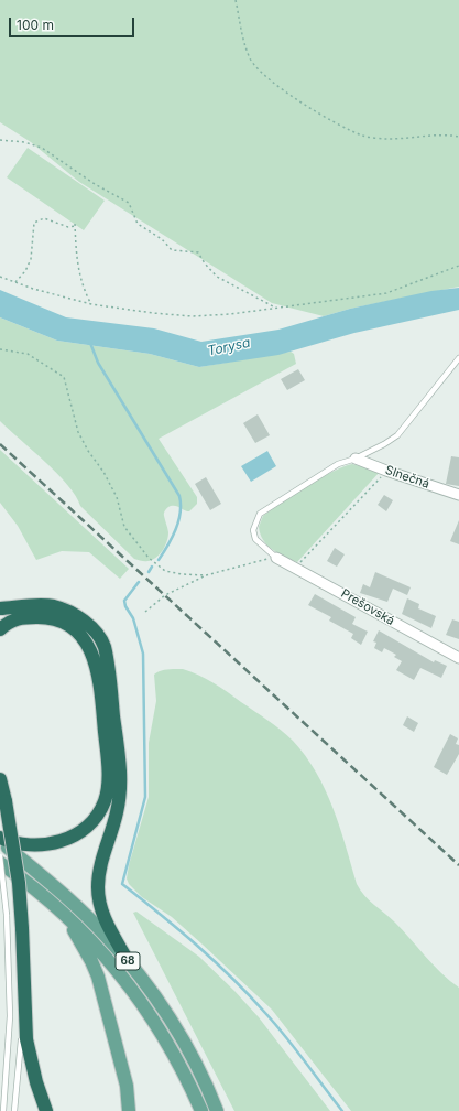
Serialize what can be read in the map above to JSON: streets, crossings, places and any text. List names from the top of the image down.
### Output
{
  "streets": {
    "main road": ["68"],
    "street": ["Slnečná", "Prešovská"]
  },
  "water": ["Torysa"],
  "scale_bar": "100 m"
}
